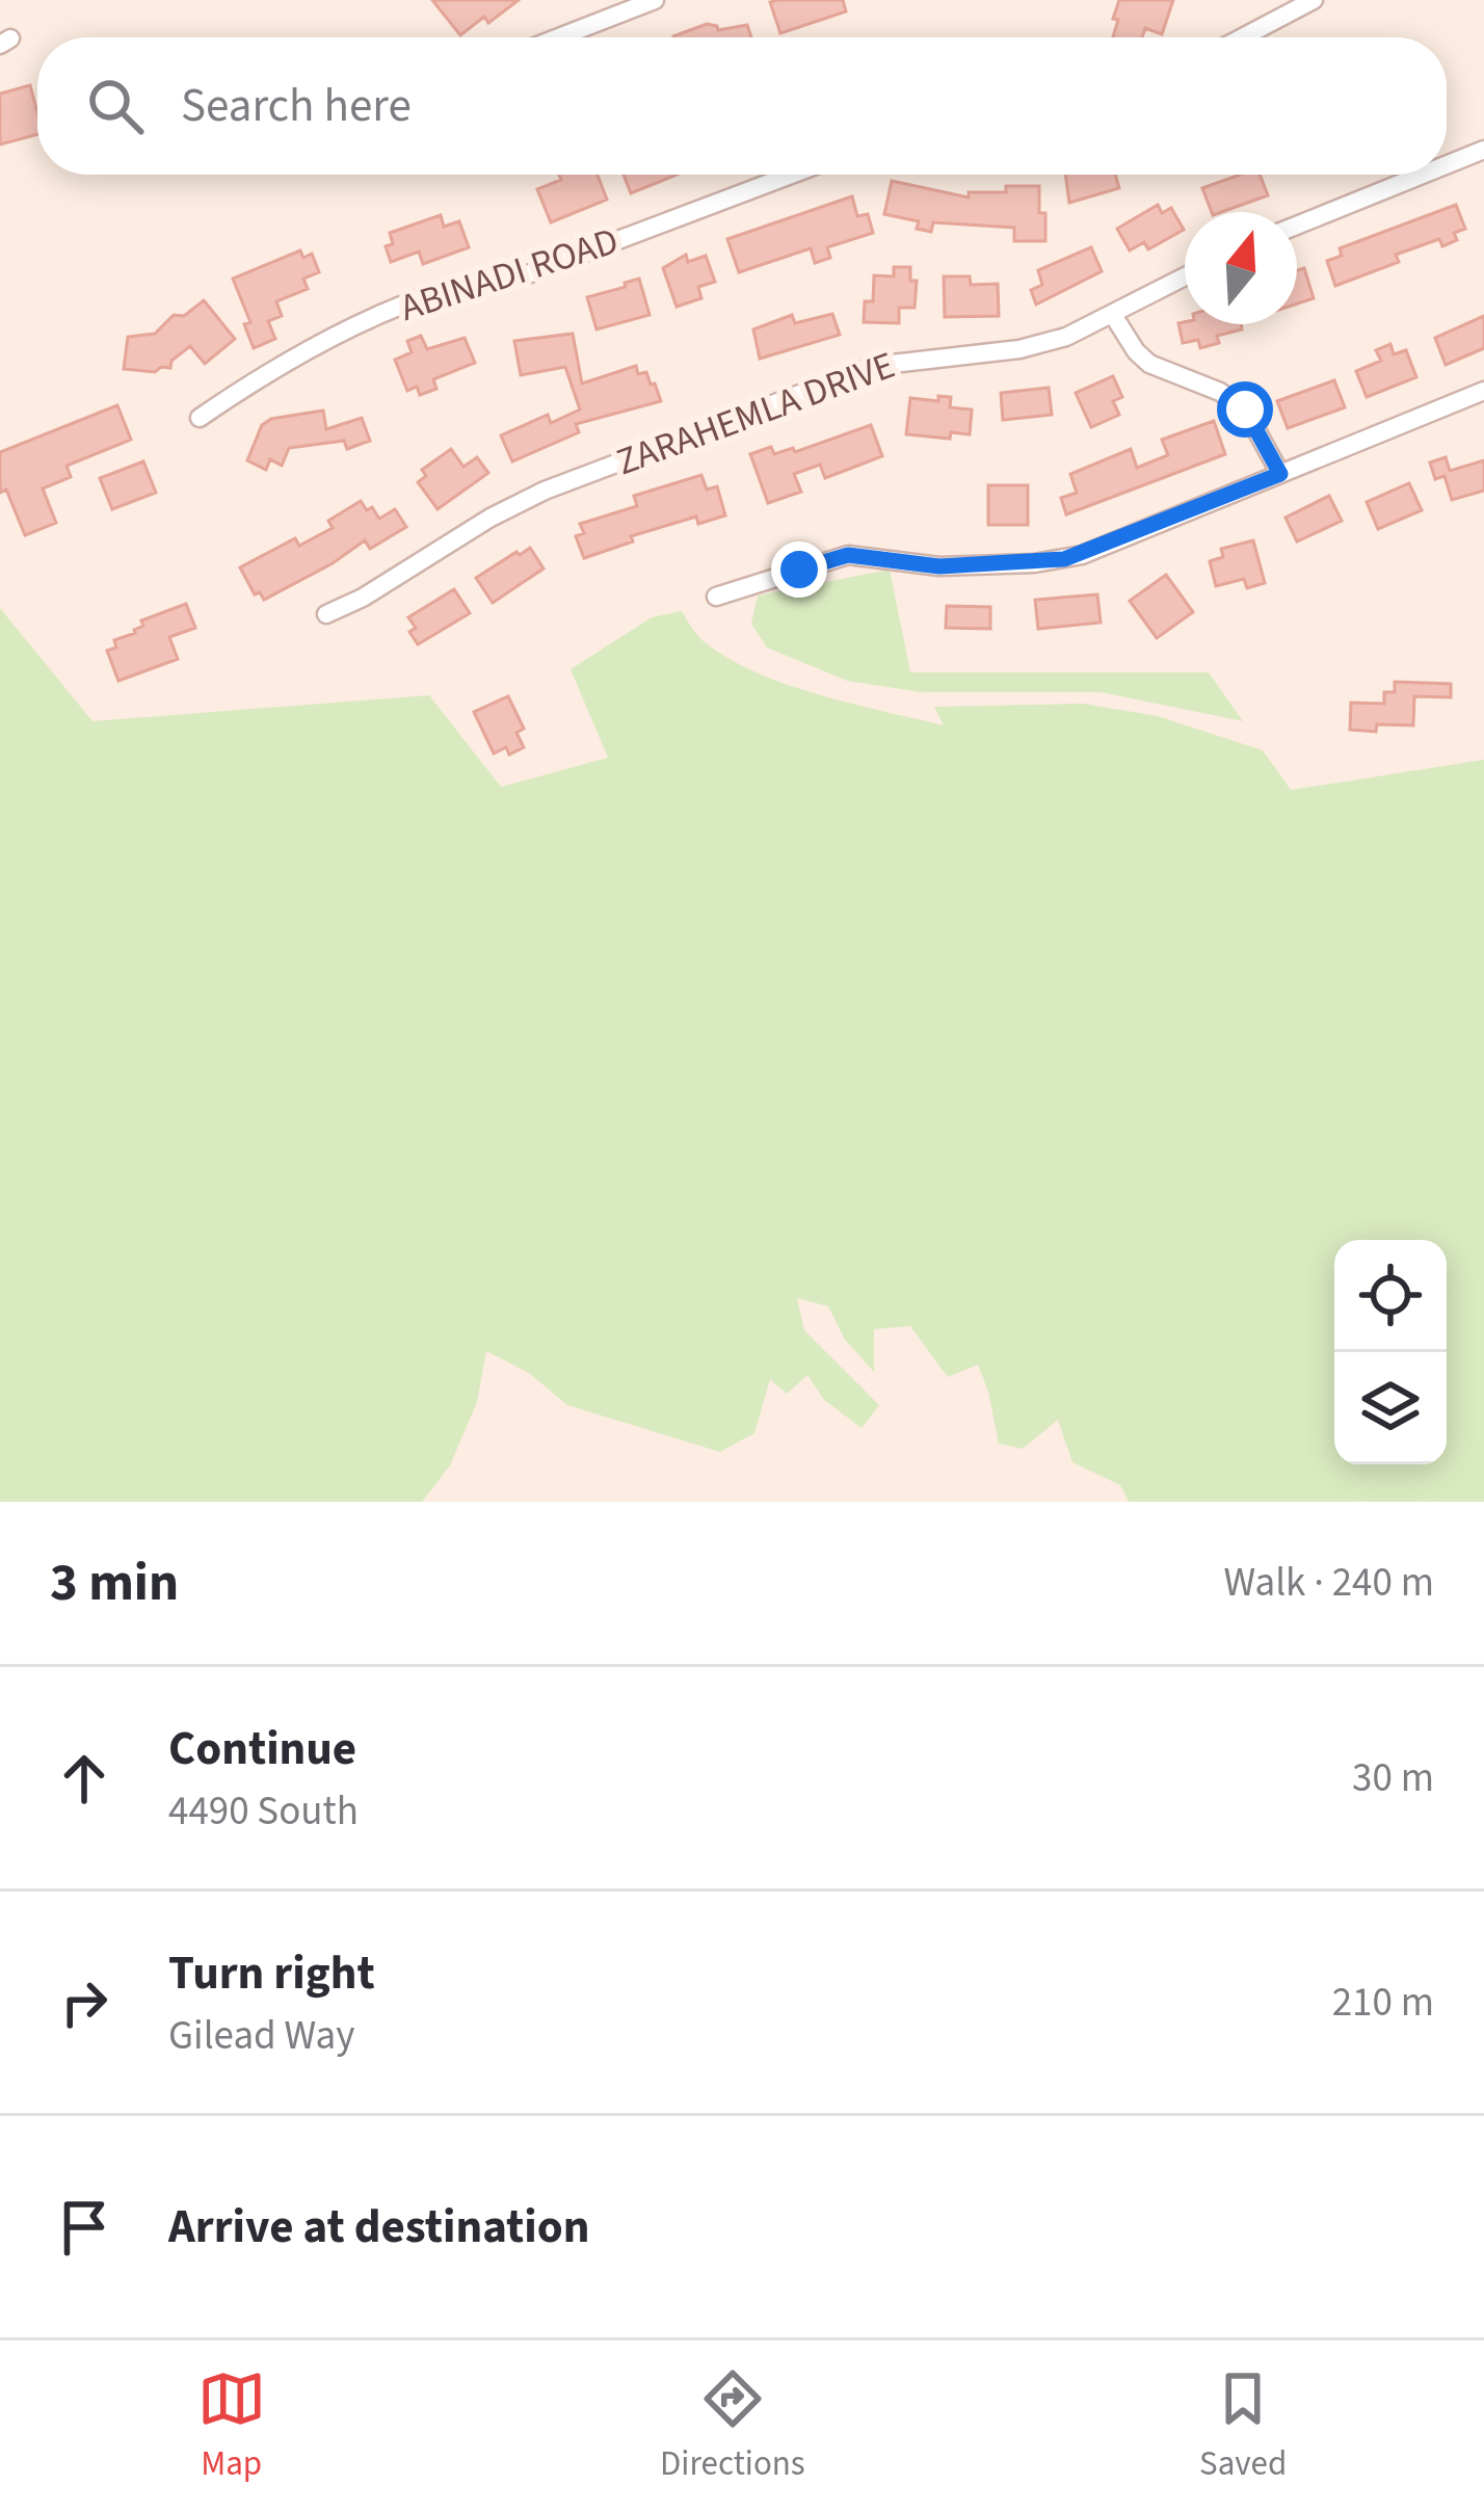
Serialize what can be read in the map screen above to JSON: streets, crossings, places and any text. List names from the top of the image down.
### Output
{
  "streets": {
    "street": ["ABINADI ROAD", "ZARAHEMLA DRIVE"]
  },
  "north": "top",
  "page": {
    "search": "Search here",
    "heading": ["3 min", "Walk · 240 m"],
    "list": [
      ["Continue", "4490 South", "30 m"],
      ["Turn right", "Gilead Way", "210 m"],
      "Arrive at destination"
    ],
    "nav": ["Map", "Directions", "Saved"]
  }
}
